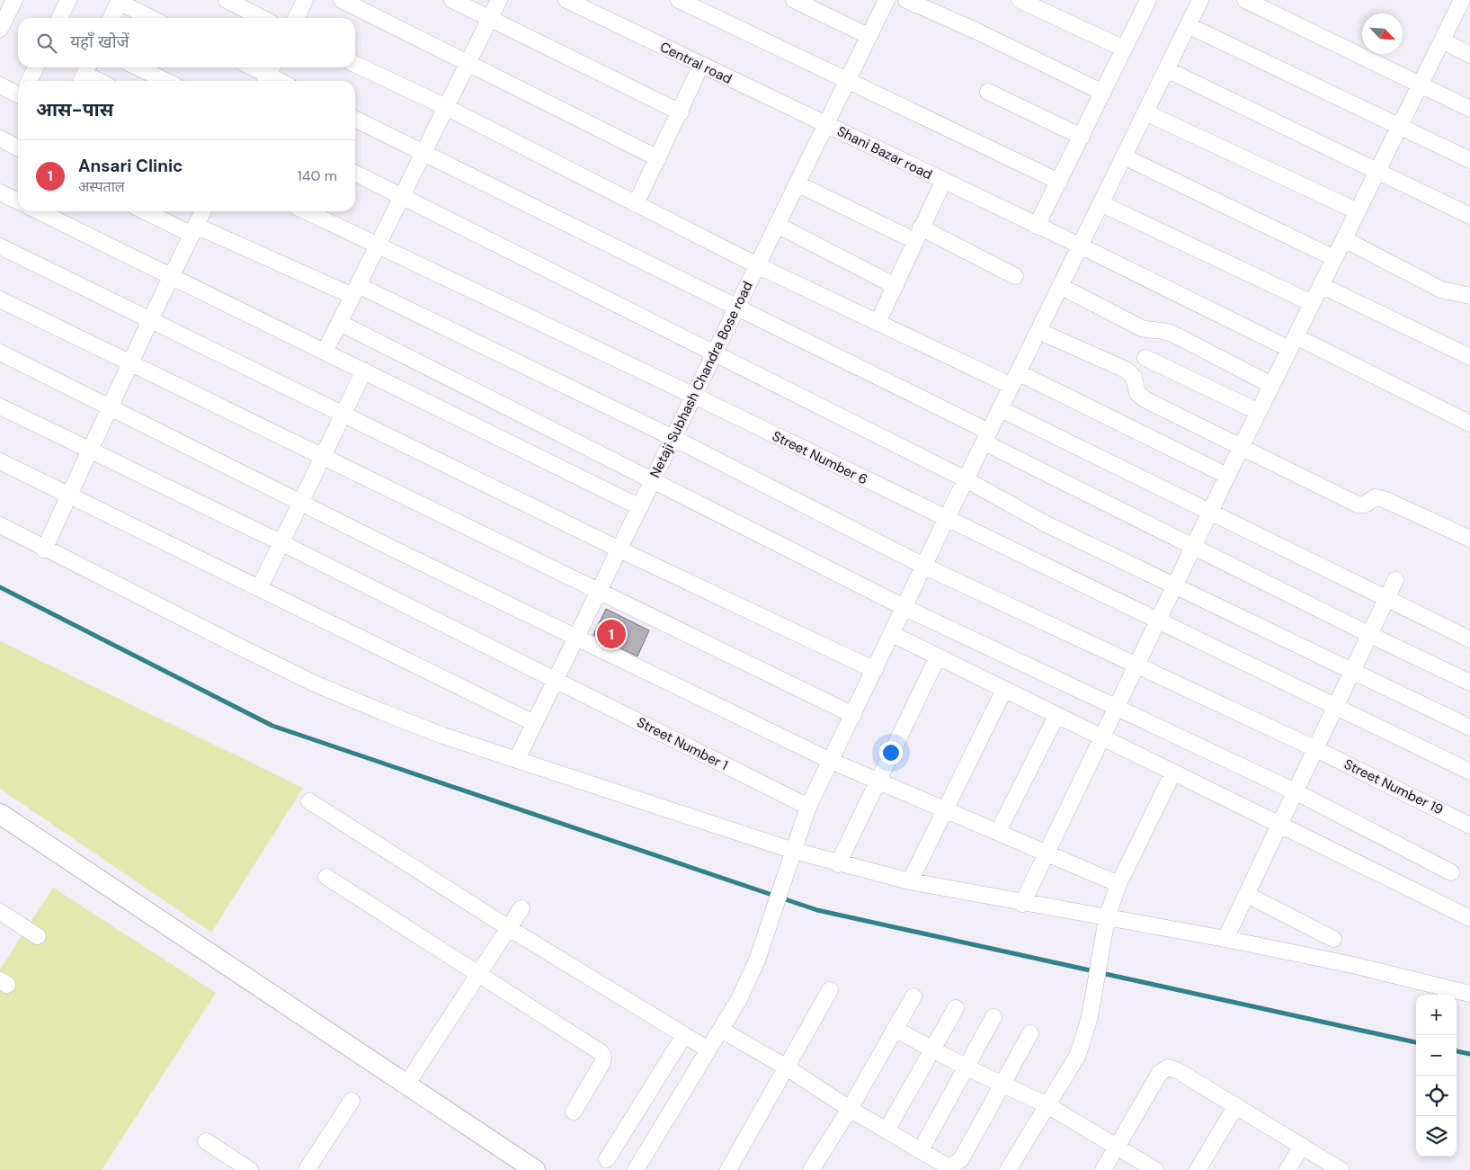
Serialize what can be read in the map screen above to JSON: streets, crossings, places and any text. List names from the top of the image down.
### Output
{
  "streets": {
    "street": [
      "Central road",
      "Shani Bazar road",
      "Netaji Subhash Chandra Bose road",
      "Street Number 6",
      "Street Number 1",
      "Street Number 19"
    ]
  },
  "crossings": [
    ["Central road", "Shani Bazar road"],
    ["Central road", "Netaji Subhash Chandra Bose road"],
    ["Shani Bazar road", "Netaji Subhash Chandra Bose road"],
    ["Netaji Subhash Chandra Bose road", "Street Number 6"],
    ["Netaji Subhash Chandra Bose road", "Street Number 1"],
    ["Netaji Subhash Chandra Bose road", "Street Number 19"]
  ],
  "north": "bottom right",
  "page": {
    "search": "यहाँ खोजें",
    "heading": "आस-पास",
    "list": [
      {
        "mark": "1",
        "name": "Ansari Clinic",
        "note": "अस्पताल",
        "value": "140 m"
      }
    ],
    "pins": "1",
    "map_buttons": ["+", "−"]
  }
}
